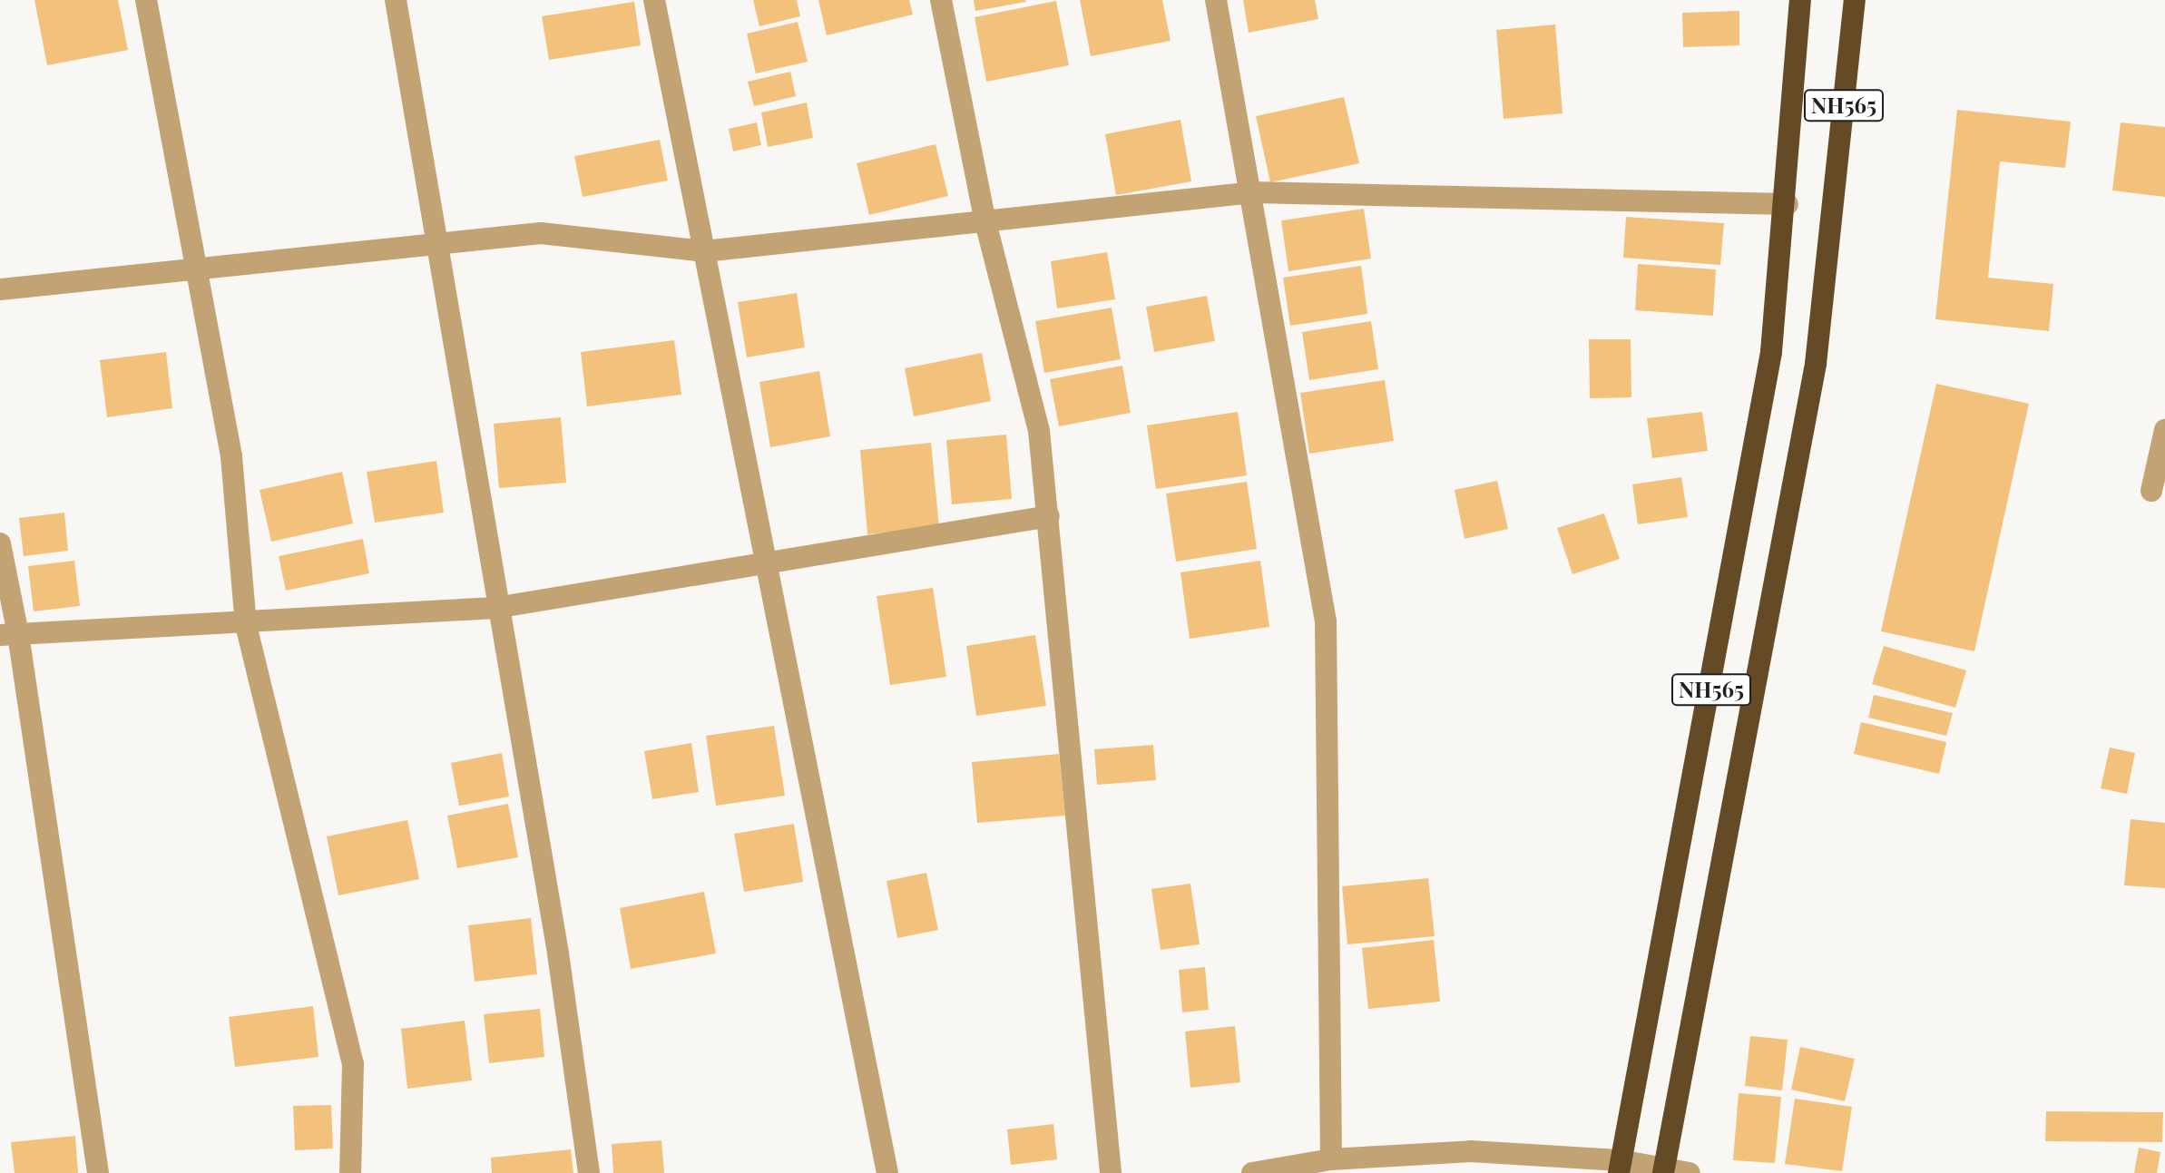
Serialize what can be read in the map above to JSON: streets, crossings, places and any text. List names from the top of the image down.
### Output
{
  "streets": {
    "highway": ["NH565"]
  }
}
